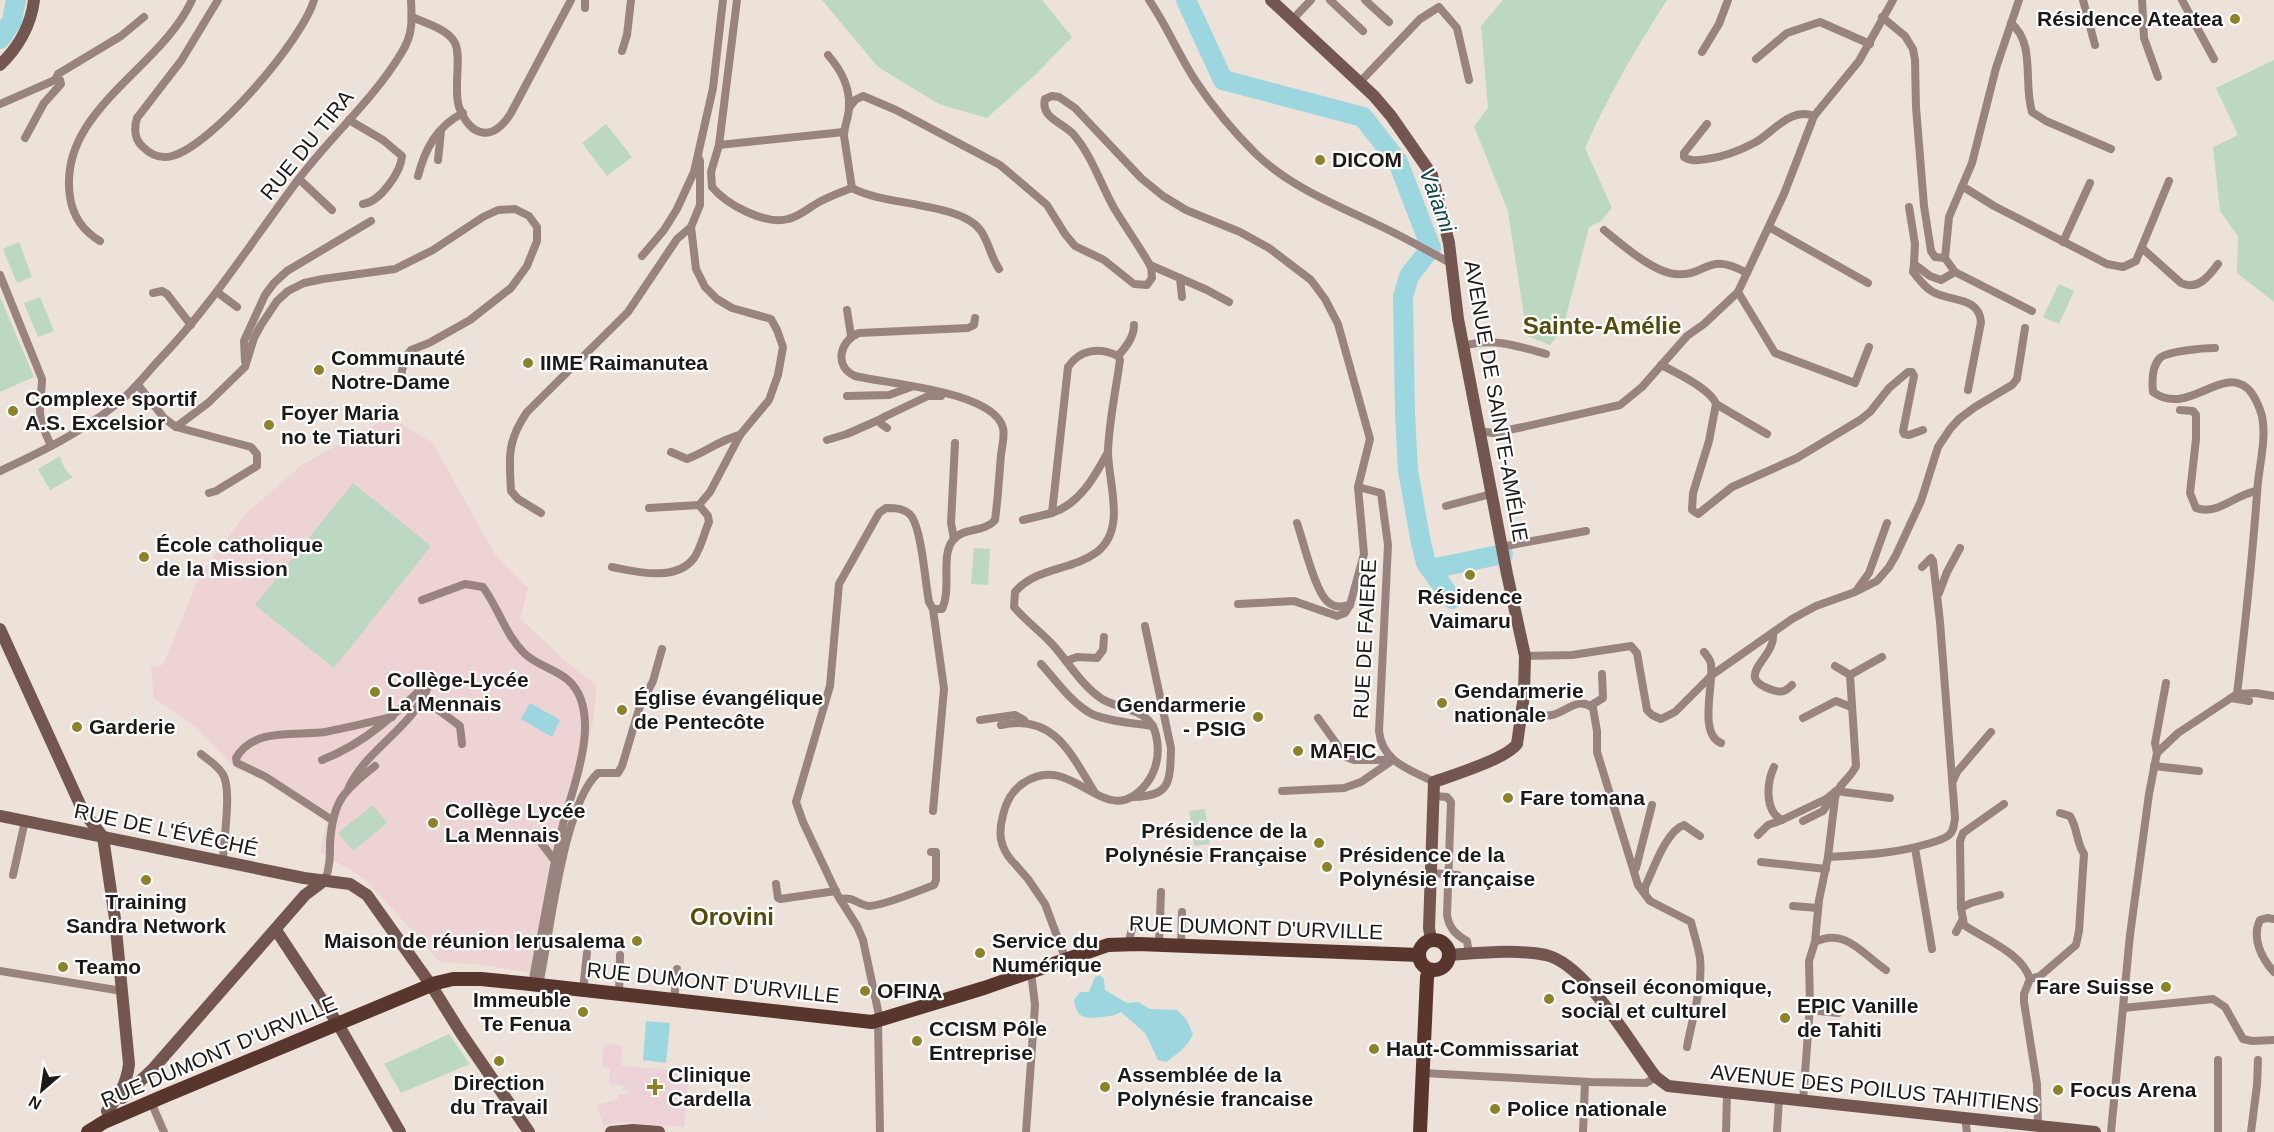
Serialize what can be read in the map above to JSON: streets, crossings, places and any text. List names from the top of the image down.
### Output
{
  "streets": {
    "main road": ["RUE DUMONT D'URVILLE"],
    "street": [
      "RUE DU TIRA",
      "AVENUE DE SAINTE-AMÉLIE",
      "RUE DE FAIERE",
      "RUE DE L'ÉVÊCHÉ",
      "AVENUE DES POILUS TAHITIENS"
    ]
  },
  "crossings": [
    ["RUE DE L'ÉVÊCHÉ", "RUE DUMONT D'URVILLE"]
  ],
  "districts": ["Sainte-Amélie", "Orovini"],
  "water": ["Vaiami"],
  "places": {
    "other": [
      "Résidence Ateatea",
      "DICOM",
      "IIME Raimanutea",
      "Communauté Notre-Dame",
      "Complexe sportif A.S. Excelsior",
      "Foyer Maria no te Tiaturi",
      "École catholique de la Mission",
      "Résidence Vaimaru",
      "Collège-Lycée La Mennais",
      "Gendarmerie nationale",
      "Église évangélique de Pentecôte",
      "Gendarmerie - PSIG",
      "Garderie",
      "MAFIC",
      "Fare tomana",
      "Collège Lycée La Mennais",
      "Présidence de la Polynésie Française",
      "Présidence de la Polynésie française",
      "Training Sandra Network",
      "Maison de réunion Ierusalema",
      "Service du Numérique",
      "Teamo",
      "Fare Suisse",
      "OFINA",
      "Conseil économique, social et culturel",
      "Immeuble Te Fenua",
      "EPIC Vanille de Tahiti",
      "CCISM Pôle Entreprise",
      "Haut-Commissariat",
      "Direction du Travail",
      "Assemblée de la Polynésie francaise",
      "Focus Arena",
      "Police nationale"
    ],
    "health": ["Clinique Cardella"]
  },
  "north": "bottom left"
}
